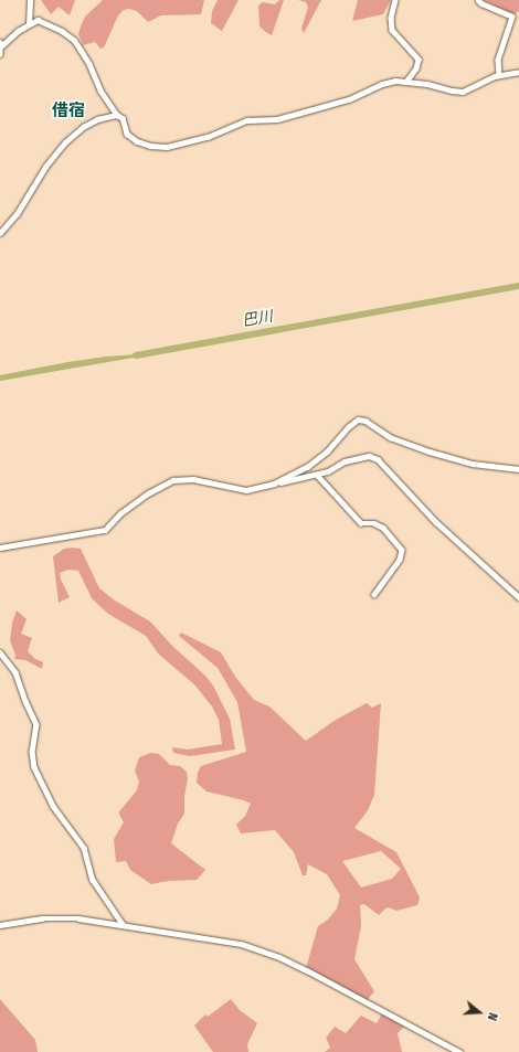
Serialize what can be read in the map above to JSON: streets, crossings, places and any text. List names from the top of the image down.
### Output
{
  "districts": ["借宿"],
  "water": ["巴川"],
  "north": "right"
}
